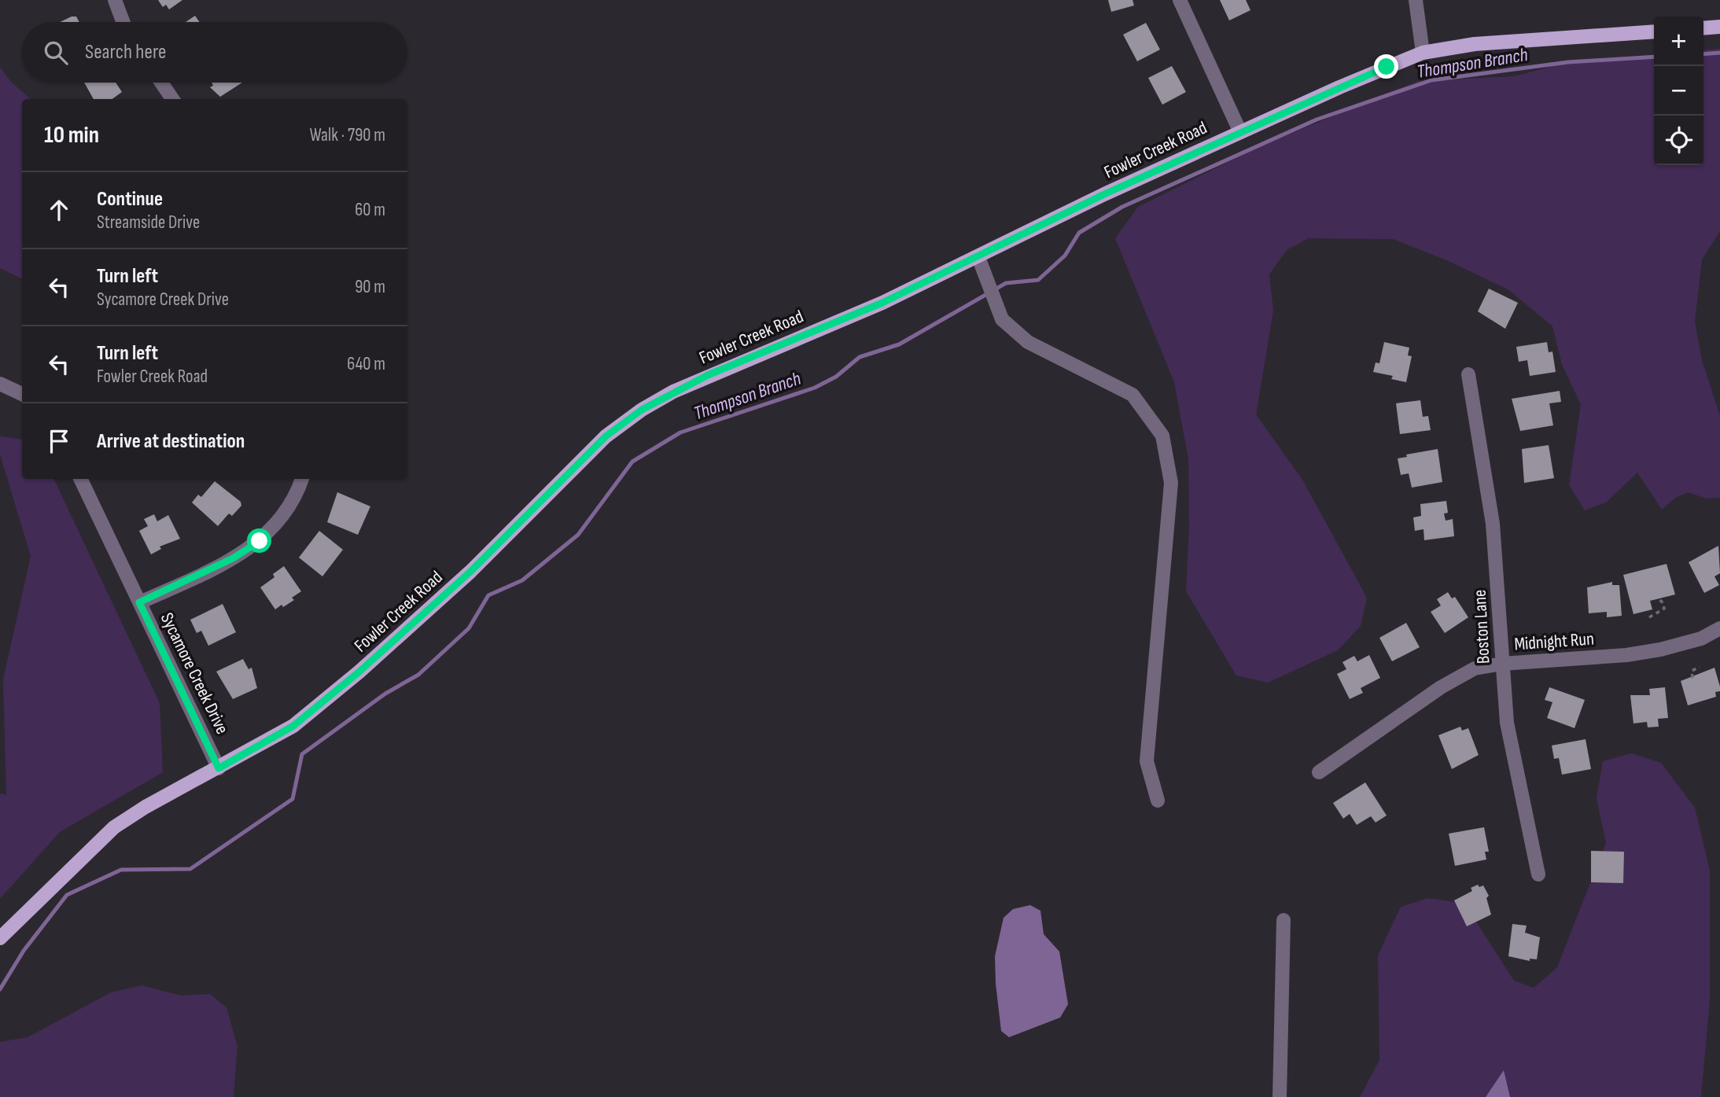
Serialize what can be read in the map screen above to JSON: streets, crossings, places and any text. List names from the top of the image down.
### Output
{
  "streets": {
    "main road": ["Fowler Creek Road"],
    "street": ["Boston Lane", "Midnight Run", "Sycamore Creek Drive"]
  },
  "crossings": [
    ["Fowler Creek Road", "Sycamore Creek Drive"],
    ["Boston Lane", "Midnight Run"]
  ],
  "water": ["Thompson Branch"],
  "page": {
    "map_buttons": ["+", "−"],
    "search": "Search here",
    "heading": ["10 min", "Walk · 790 m"],
    "list": [
      ["Continue", "Streamside Drive", "60 m"],
      ["Turn left", "Sycamore Creek Drive", "90 m"],
      ["Turn left", "Fowler Creek Road", "640 m"],
      "Arrive at destination"
    ]
  }
}
